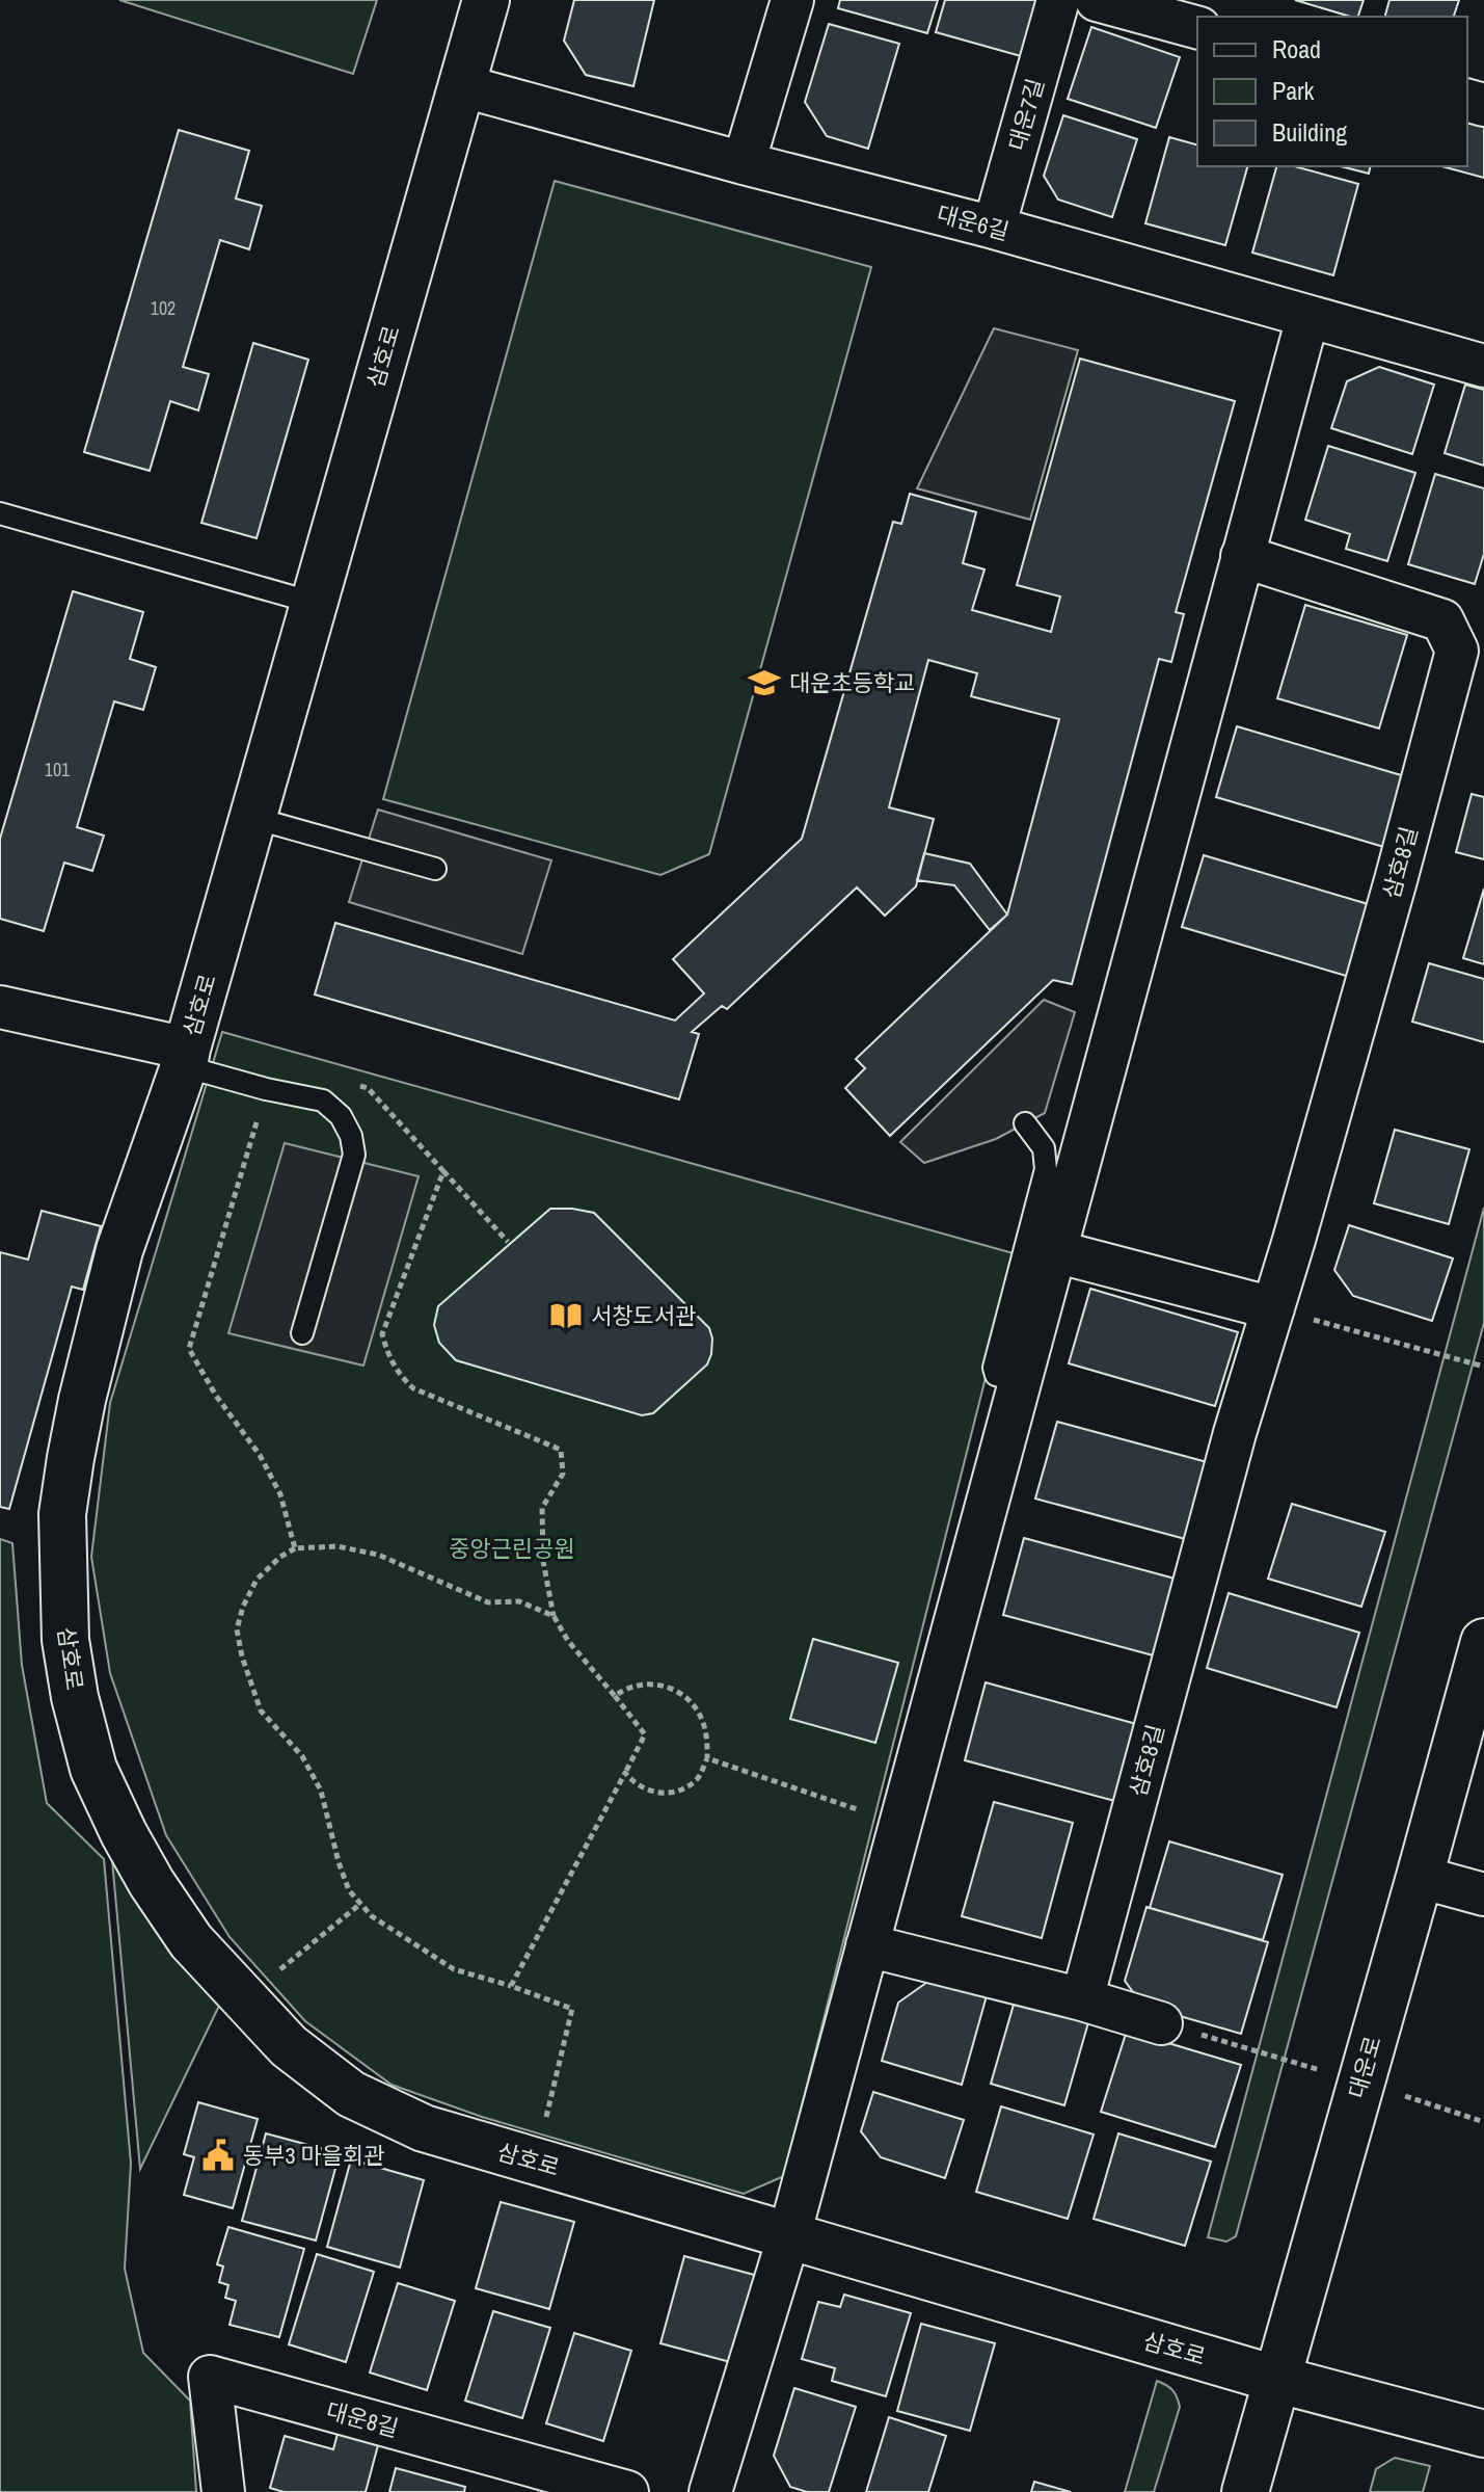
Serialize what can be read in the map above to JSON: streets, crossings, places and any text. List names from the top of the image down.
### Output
{
  "streets": {
    "street": [
      "대운7길",
      "대운6길",
      "삼호로",
      "삼호8길",
      "대운로",
      "대운8길"
    ]
  },
  "crossings": [
    ["대운7길", "대운6길"],
    ["대운6길", "삼호로"],
    ["삼호로", "대운로"]
  ],
  "parks": ["중앙근린공원"],
  "places": {
    "school or university": ["대운초등학교"],
    "library": ["서창도서관"],
    "public building": ["동부3 마을회관"]
  },
  "house_numbers": ["102", "101"],
  "legend": ["Road", "Park", "Building"]
}
